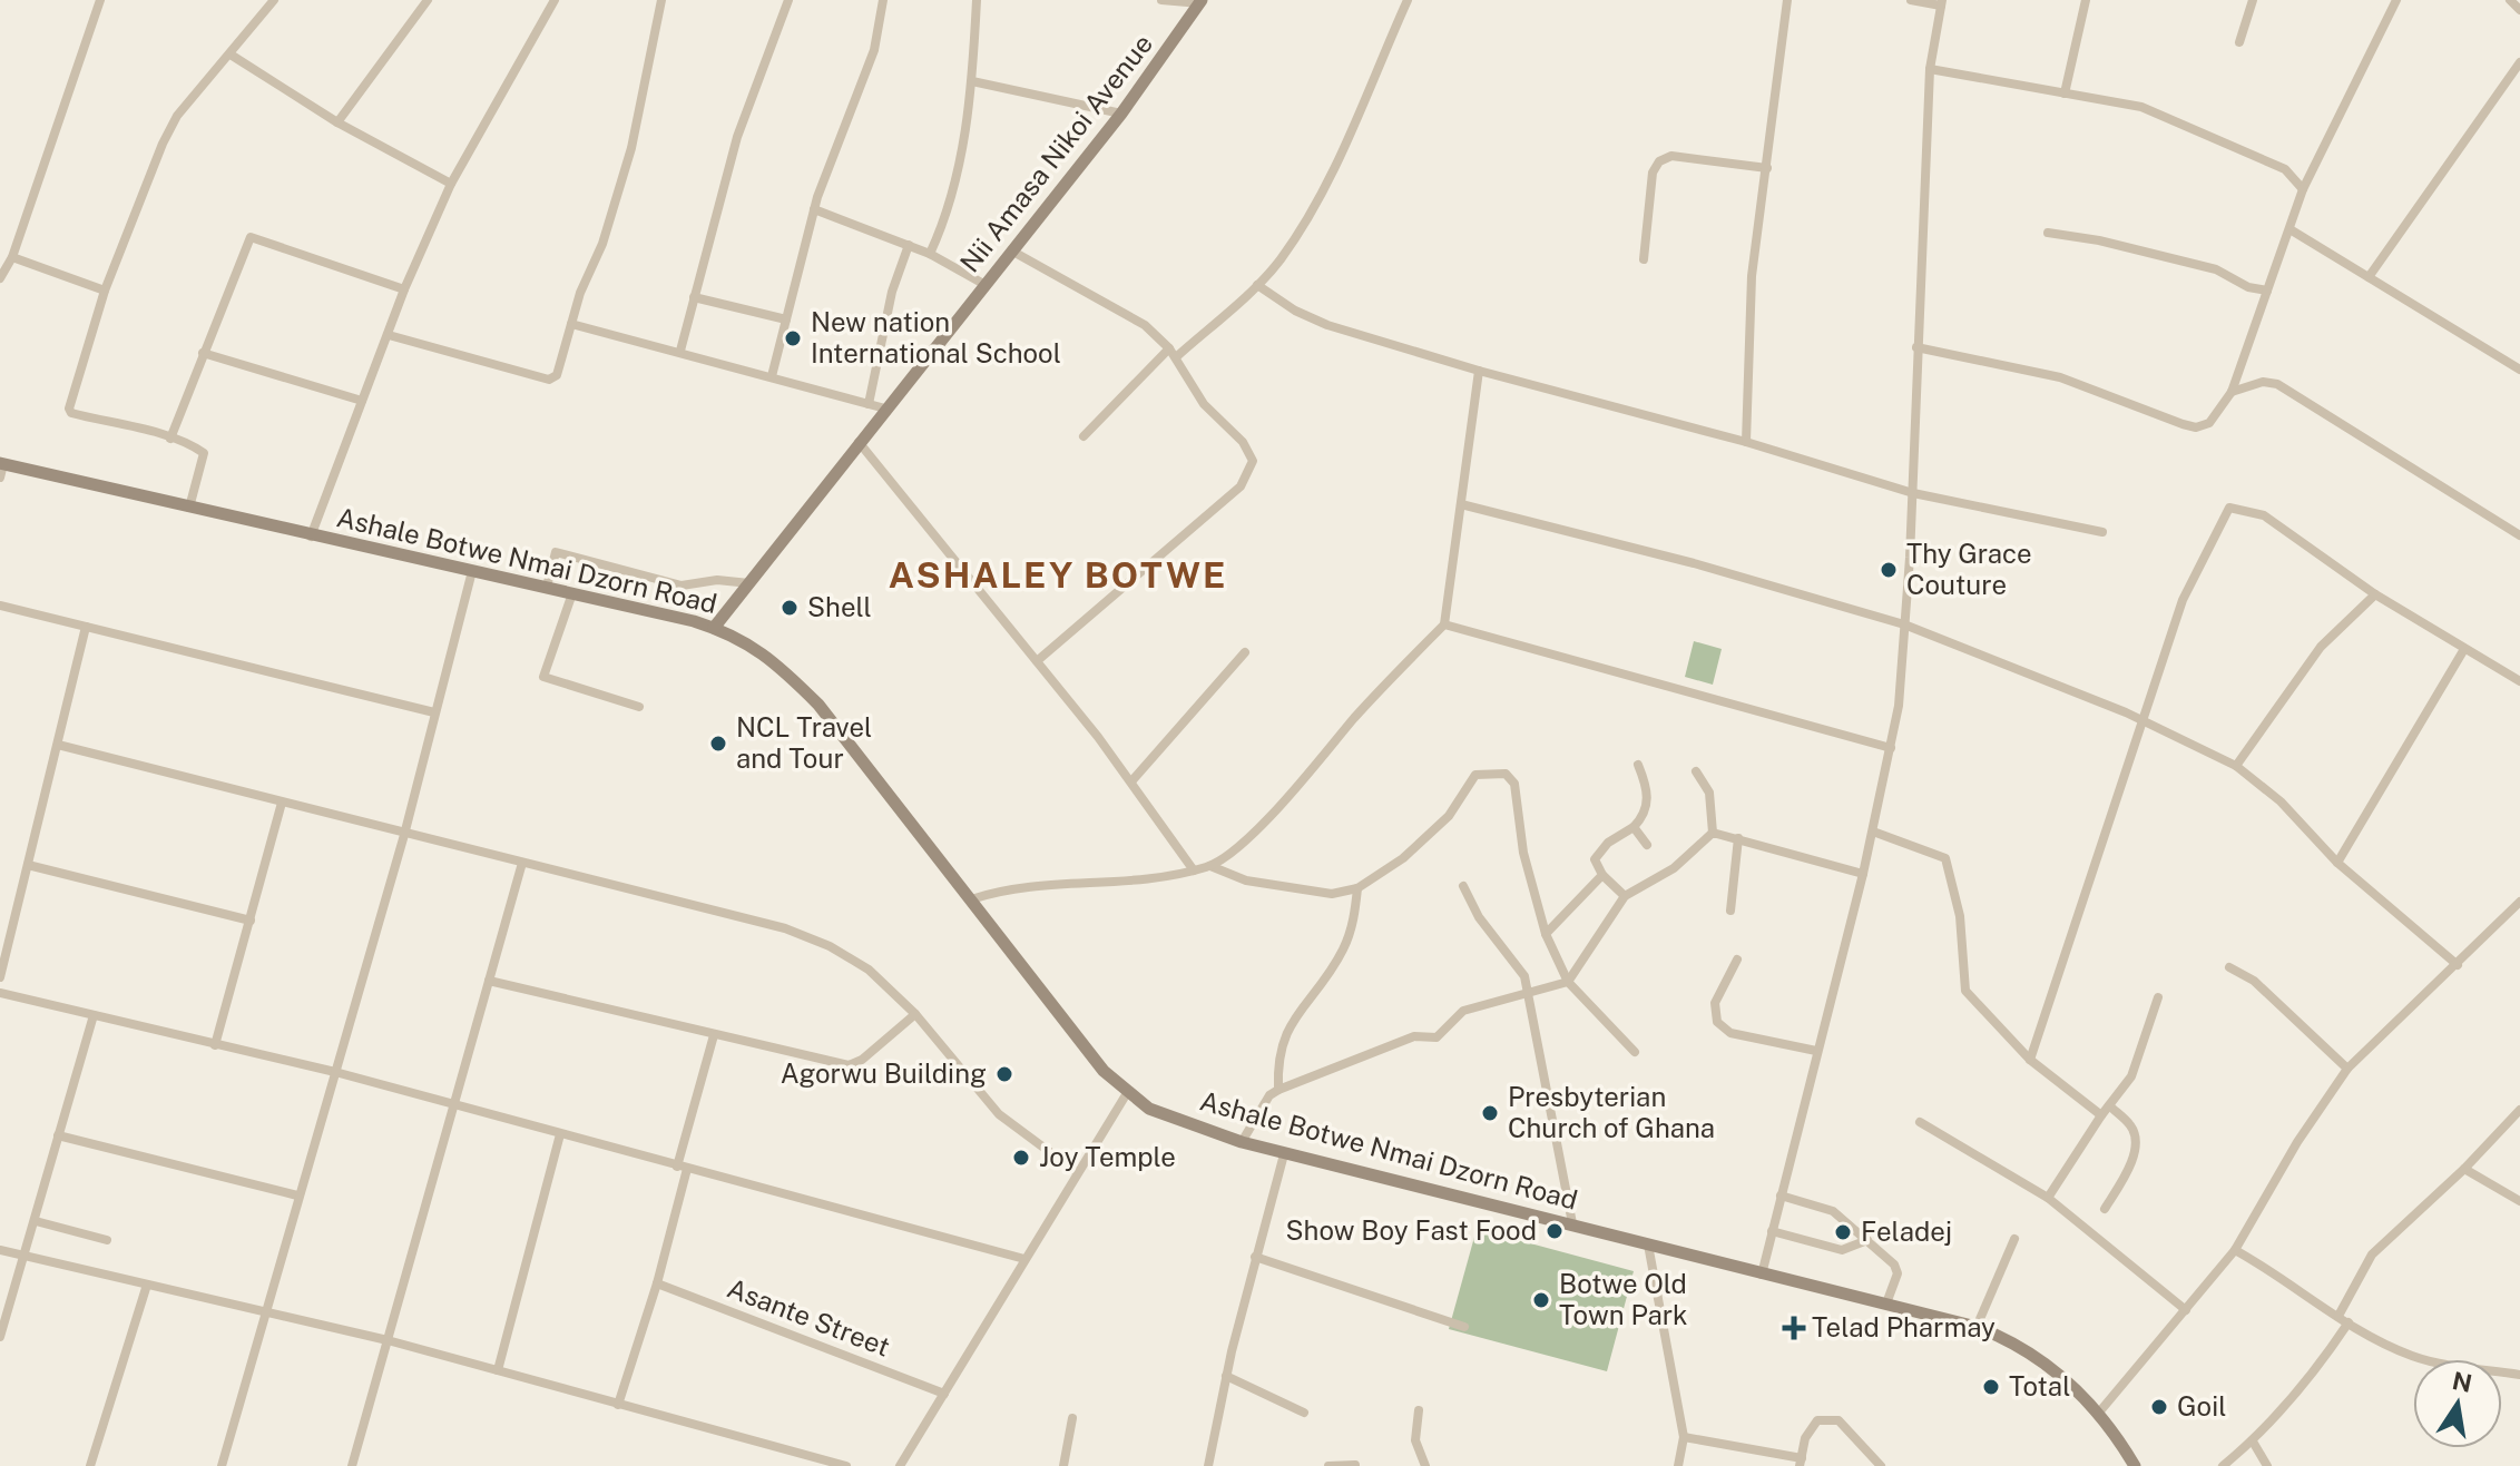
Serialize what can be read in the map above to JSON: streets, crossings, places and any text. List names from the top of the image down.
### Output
{
  "streets": {
    "main road": ["Nii Amasa Nikoi Avenue", "Ashale Botwe Nmai Dzorn Road"],
    "street": ["Asante Street"]
  },
  "crossings": [
    ["Nii Amasa Nikoi Avenue", "Ashale Botwe Nmai Dzorn Road"]
  ],
  "districts": ["ASHALEY BOTWE"],
  "places": {
    "other": [
      "New nation International School",
      "Thy Grace Couture",
      "Shell",
      "NCL Travel and Tour",
      "Agorwu Building",
      "Presbyterian Church of Ghana",
      "Joy Temple",
      "Show Boy Fast Food",
      "Feladej",
      "Botwe Old Town Park",
      "Total",
      "Goil"
    ],
    "health": ["Telad Pharmay"]
  },
  "north": "top"
}
